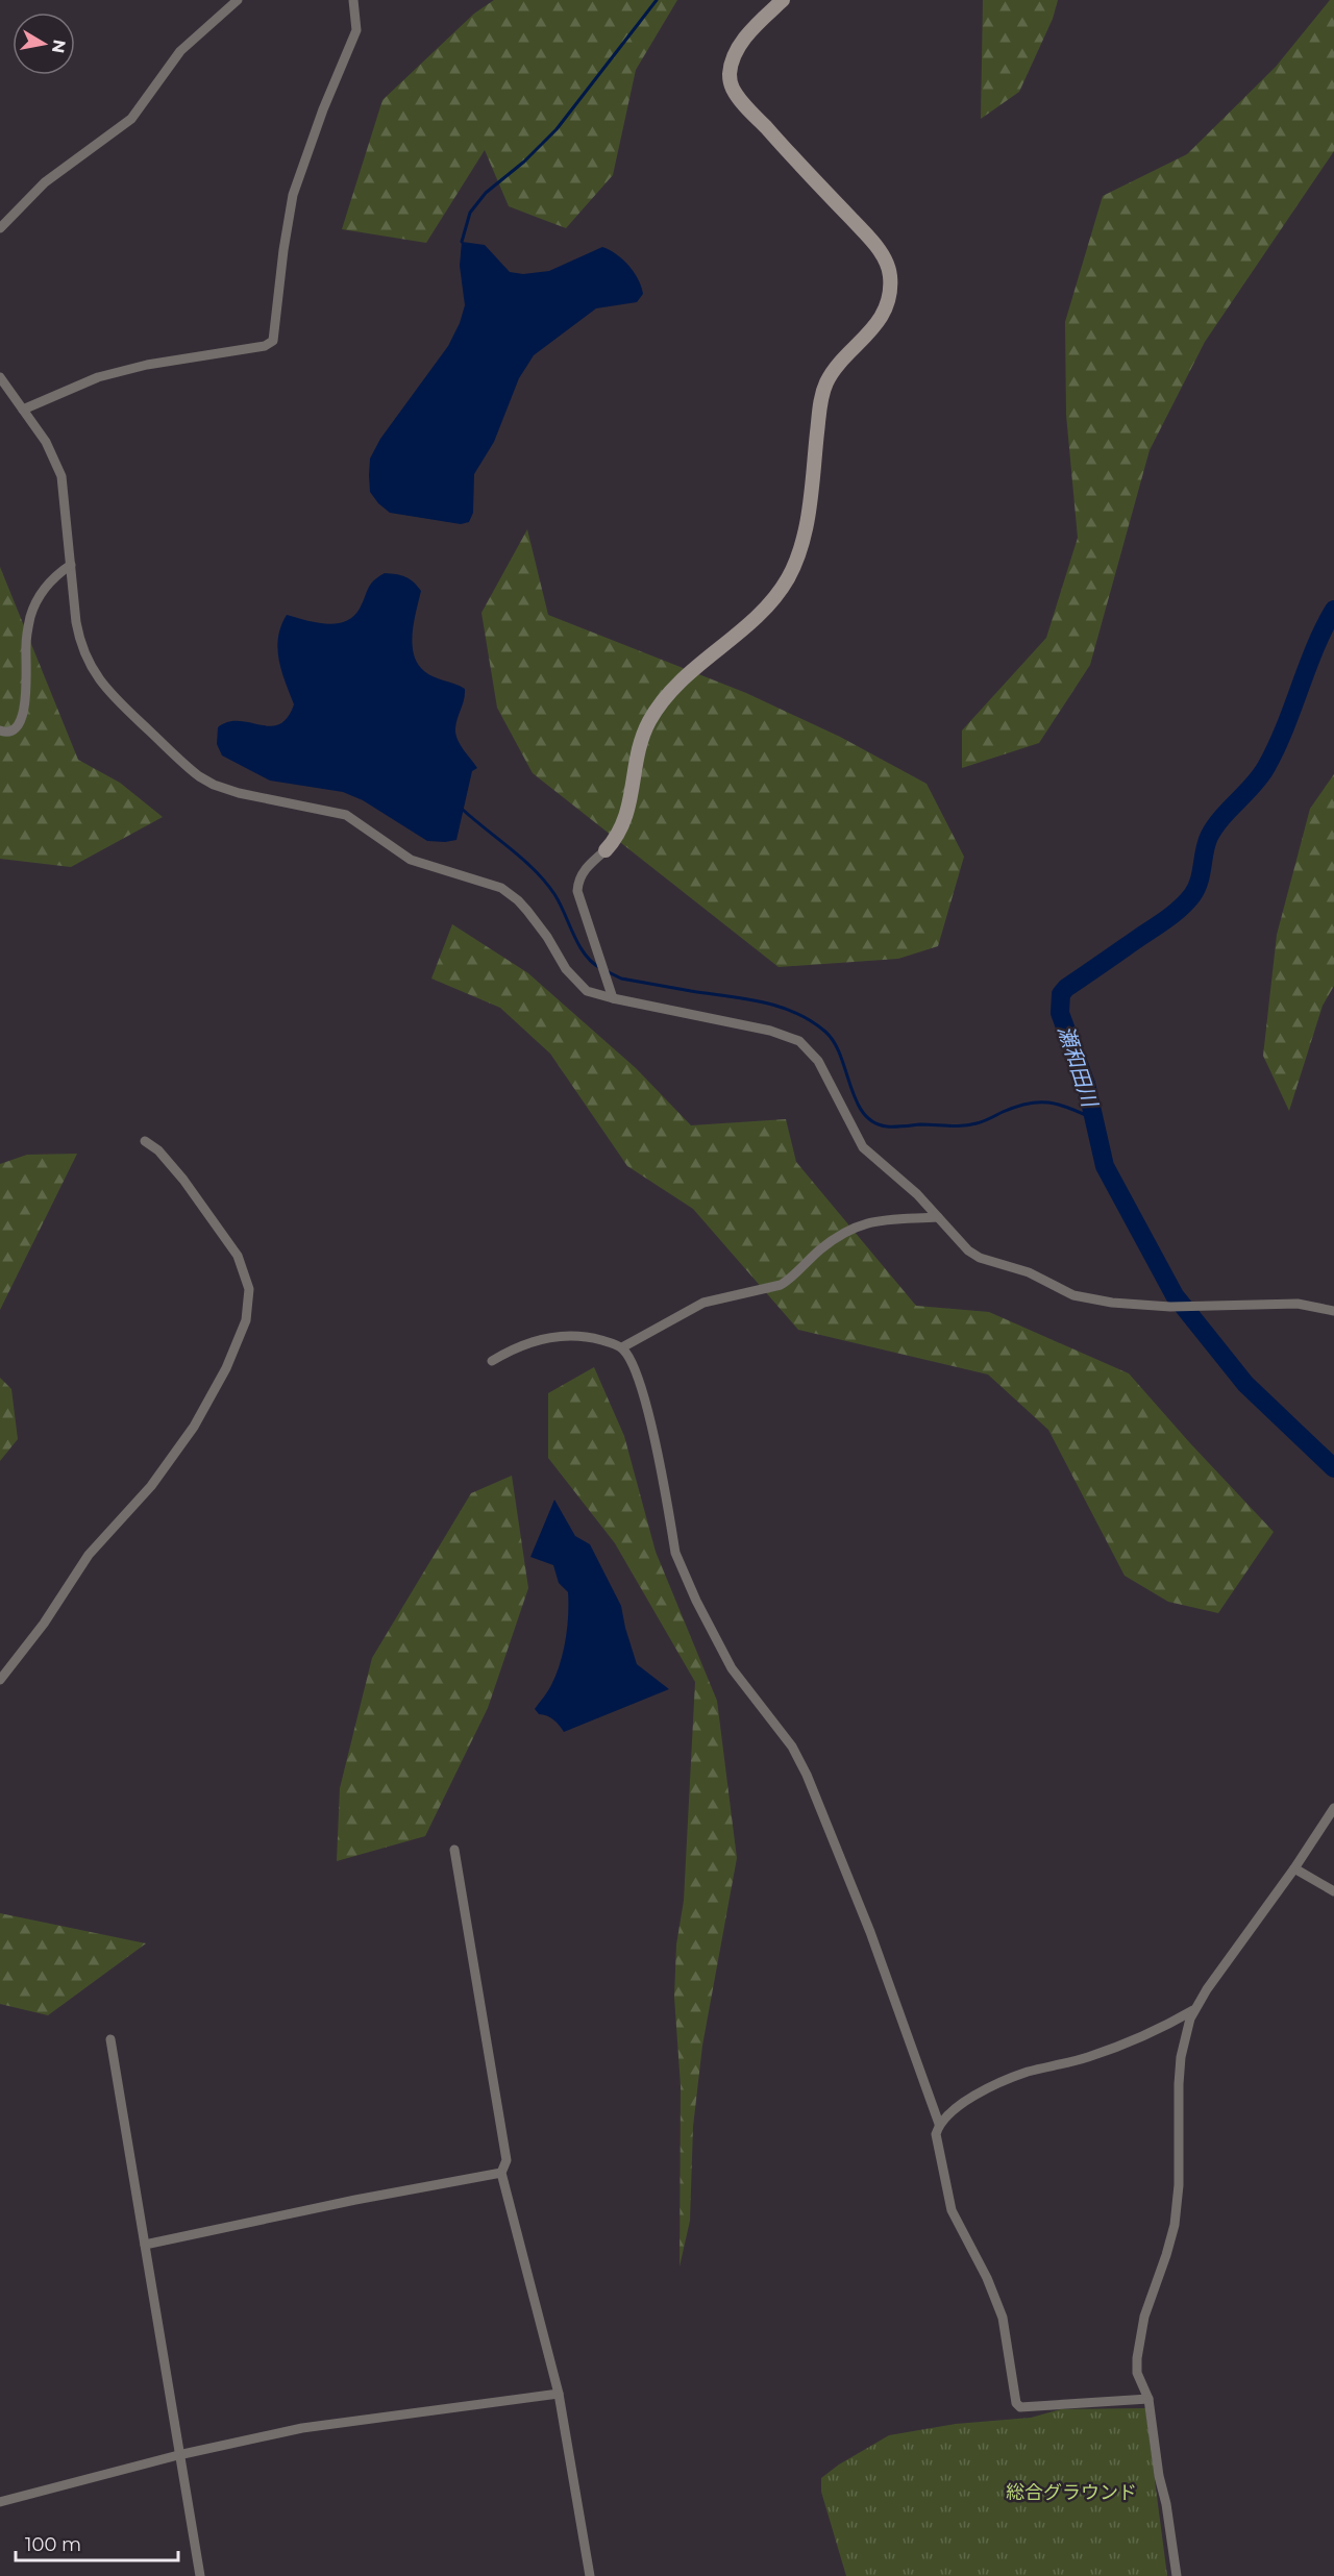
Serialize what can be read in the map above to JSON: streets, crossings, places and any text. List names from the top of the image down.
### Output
{
  "water": ["瀬和田川"],
  "parks": ["総合グラウンド"],
  "scale_bar": "100 m",
  "north": "right"
}
